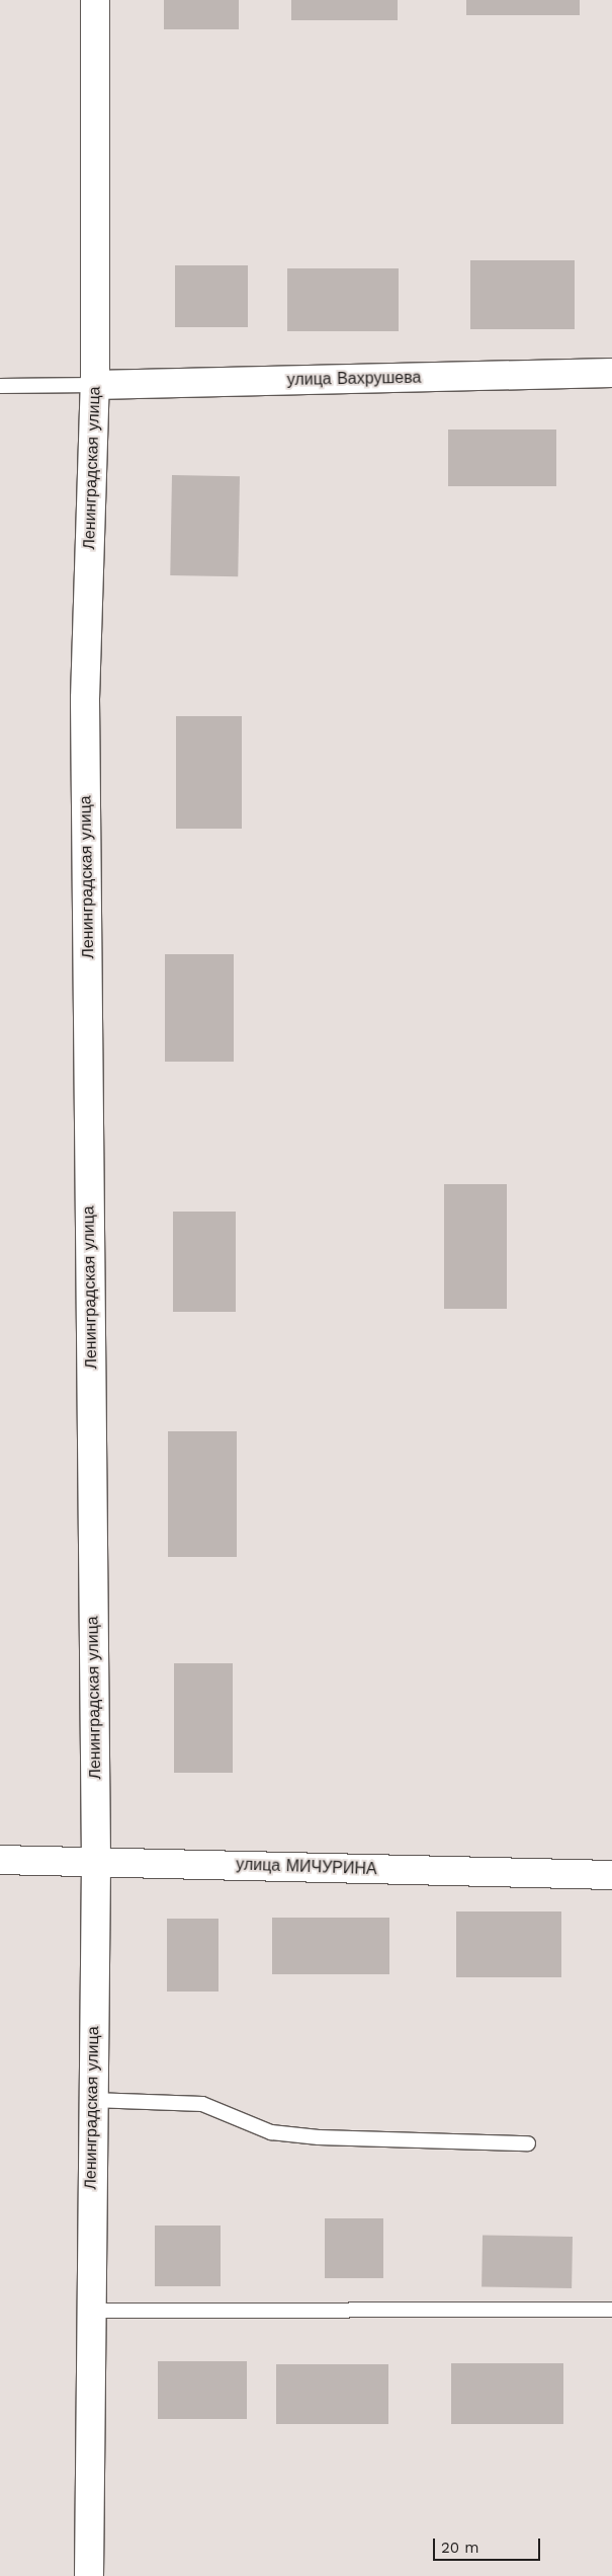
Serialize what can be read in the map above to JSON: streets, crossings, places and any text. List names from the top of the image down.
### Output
{
  "streets": {
    "street": ["улица Вахрушева", "Ленинградская улица", "улица МИЧУРИНА"]
  },
  "crossings": [
    ["улица Вахрушева", "Ленинградская улица"],
    ["Ленинградская улица", "улица МИЧУРИНА"]
  ],
  "scale_bar": "20 m"
}
